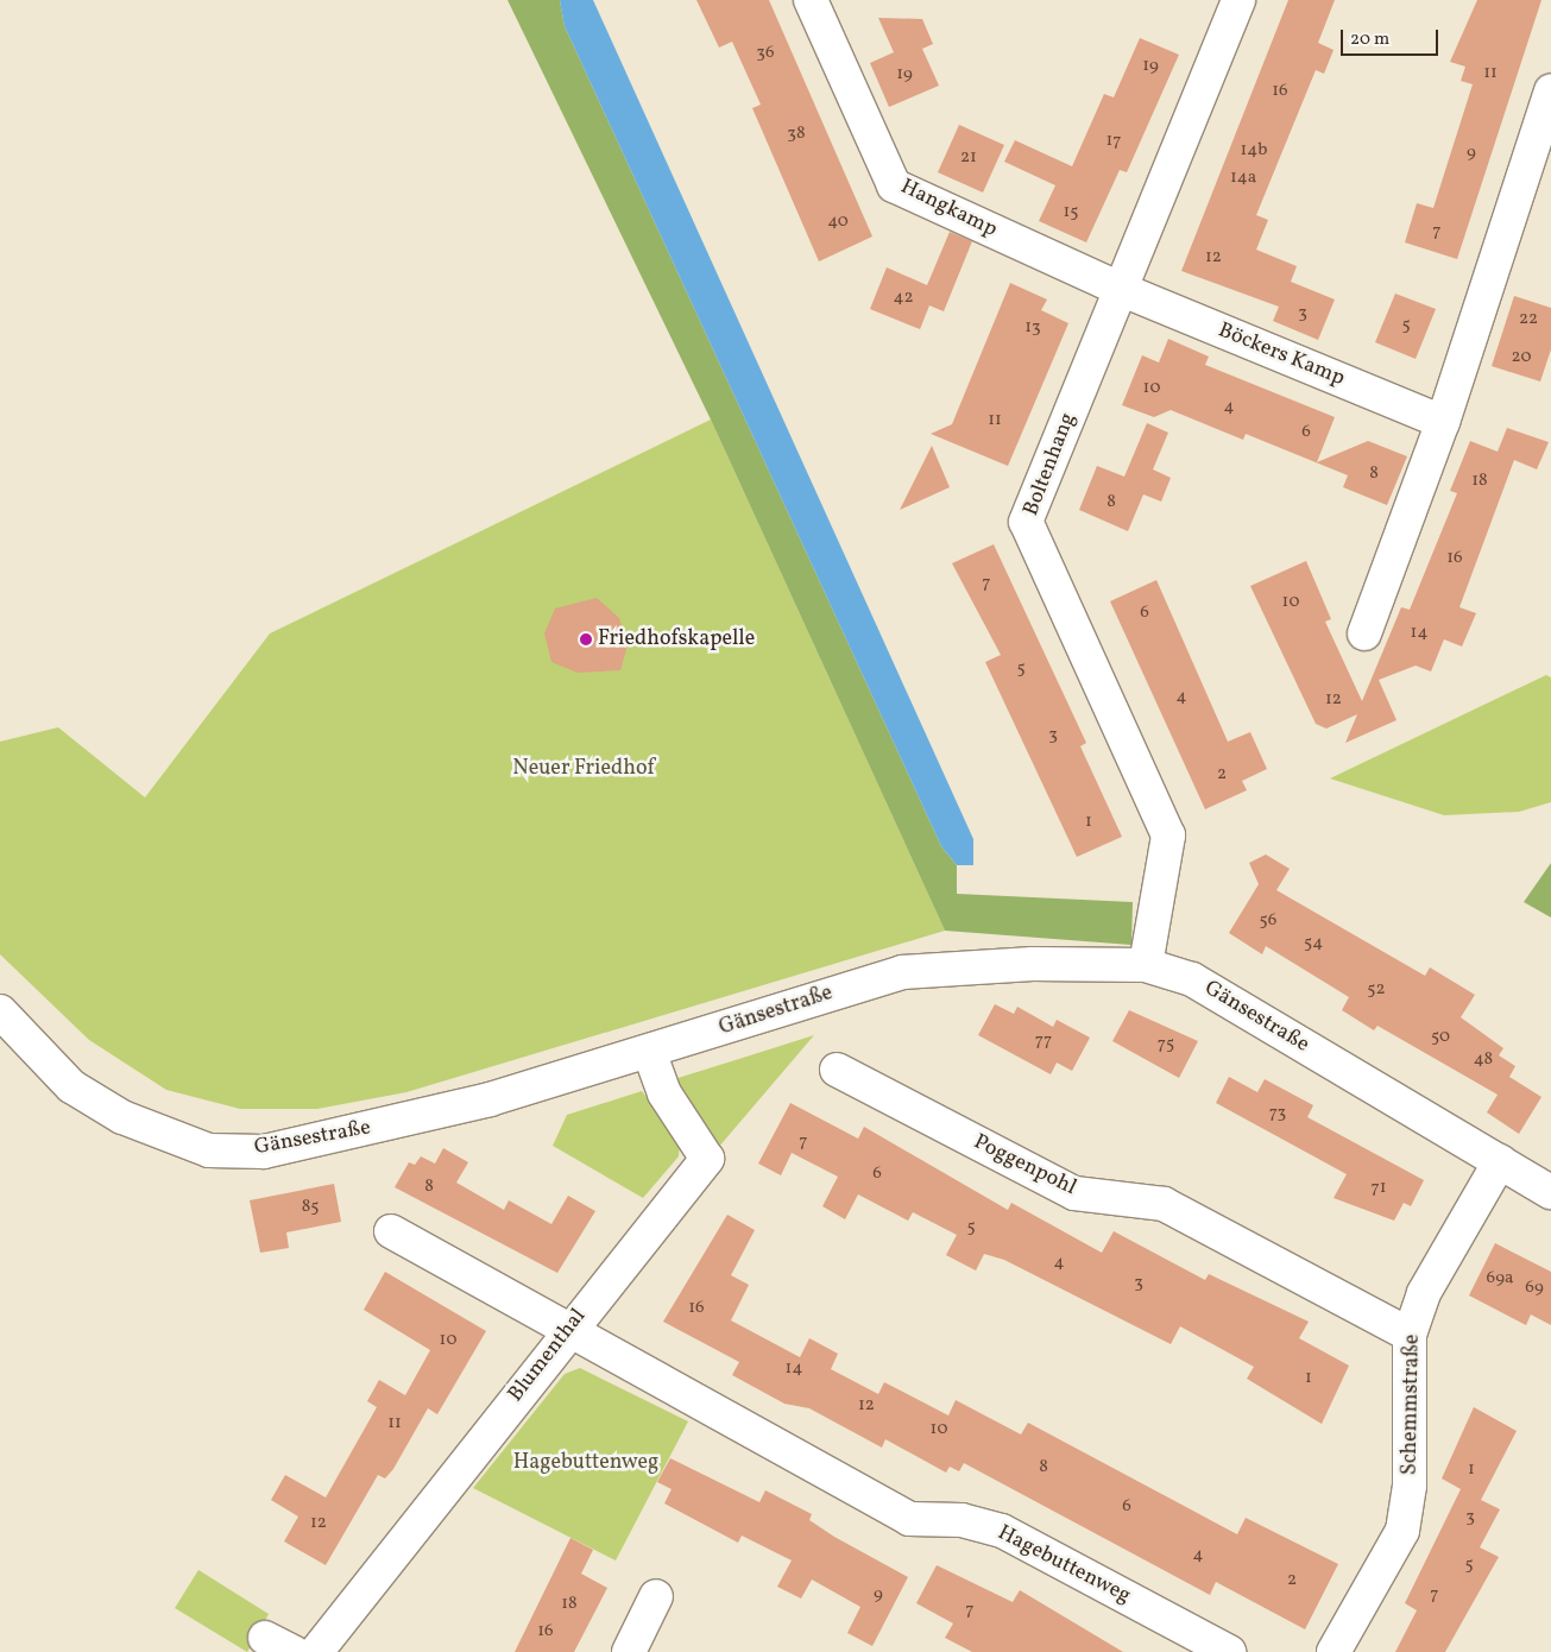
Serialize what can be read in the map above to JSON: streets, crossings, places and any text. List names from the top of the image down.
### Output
{
  "streets": {
    "street": [
      "Hangkamp",
      "Böckers Kamp",
      "Boltenhang",
      "Gänsestraße",
      "Poggenpohl",
      "Blumenthal",
      "Schemmstraße",
      "Hagebuttenweg"
    ]
  },
  "crossings": [
    ["Hangkamp", "Böckers Kamp"],
    ["Hangkamp", "Boltenhang"],
    ["Böckers Kamp", "Boltenhang"],
    ["Boltenhang", "Gänsestraße"],
    ["Gänsestraße", "Blumenthal"],
    ["Gänsestraße", "Schemmstraße"],
    ["Poggenpohl", "Schemmstraße"],
    ["Blumenthal", "Hagebuttenweg"]
  ],
  "parks": ["Neuer Friedhof", "Hagebuttenweg"],
  "places": ["Friedhofskapelle"],
  "house_numbers": [
    "36",
    "19",
    "11",
    "19",
    "16",
    "38",
    "17",
    "14b",
    "9",
    "21",
    "14a",
    "15",
    "40",
    "7",
    "12",
    "42",
    "3",
    "22",
    "5",
    "13",
    "20",
    "10",
    "4",
    "11",
    "6",
    "8",
    "18",
    "8",
    "16",
    "7",
    "10",
    "6",
    "14",
    "5",
    "4",
    "12",
    "3",
    "2",
    "1",
    "56",
    "54",
    "52",
    "50",
    "77",
    "75",
    "48",
    "73",
    "7",
    "6",
    "8",
    "71",
    "85",
    "5",
    "4",
    "69a",
    "3",
    "69",
    "16",
    "10",
    "14",
    "1",
    "12",
    "11",
    "10",
    "8",
    "1",
    "6",
    "3",
    "12",
    "4",
    "5",
    "2",
    "9",
    "7",
    "18",
    "7",
    "16"
  ],
  "scale_bar": "20 m"
}
